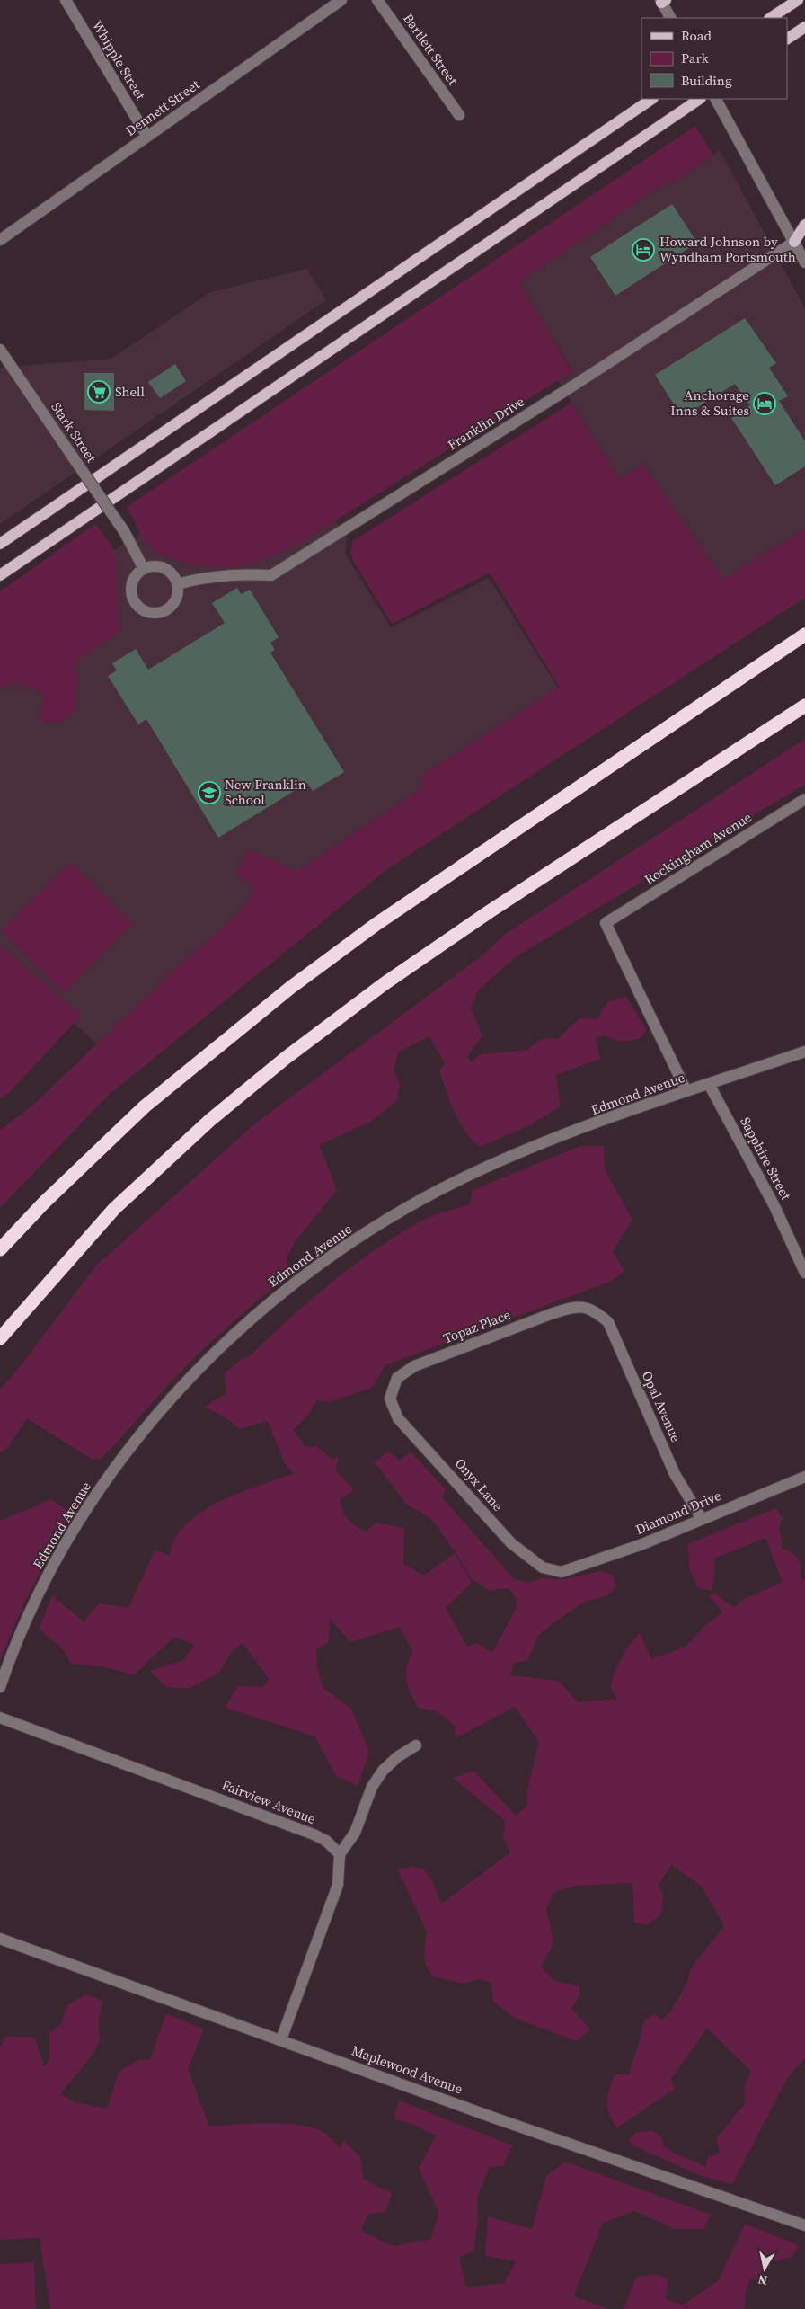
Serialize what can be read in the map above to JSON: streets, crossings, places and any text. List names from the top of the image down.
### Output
{
  "streets": {
    "street": [
      "Bartlett Street",
      "Whipple Street",
      "Dennett Street",
      "Franklin Drive",
      "Stark Street",
      "Rockingham Avenue",
      "Edmond Avenue",
      "Sapphire Street",
      "Topaz Place",
      "Opal Avenue",
      "Onyx Lane",
      "Diamond Drive",
      "Fairview Avenue",
      "Maplewood Avenue"
    ]
  },
  "crossings": [
    ["Whipple Street", "Dennett Street"],
    ["Franklin Drive", "Stark Street"],
    ["Rockingham Avenue", "Edmond Avenue"],
    ["Edmond Avenue", "Sapphire Street"],
    ["Topaz Place", "Opal Avenue"],
    ["Topaz Place", "Onyx Lane"],
    ["Opal Avenue", "Diamond Drive"],
    ["Onyx Lane", "Diamond Drive"]
  ],
  "places": {
    "hotel": ["Howard Johnson by Wyndham Portsmouth", "Anchorage Inns & Suites"],
    "supermarket": ["Shell"],
    "school or university": ["New Franklin School"]
  },
  "legend": ["Road", "Park", "Building"],
  "north": "bottom"
}
